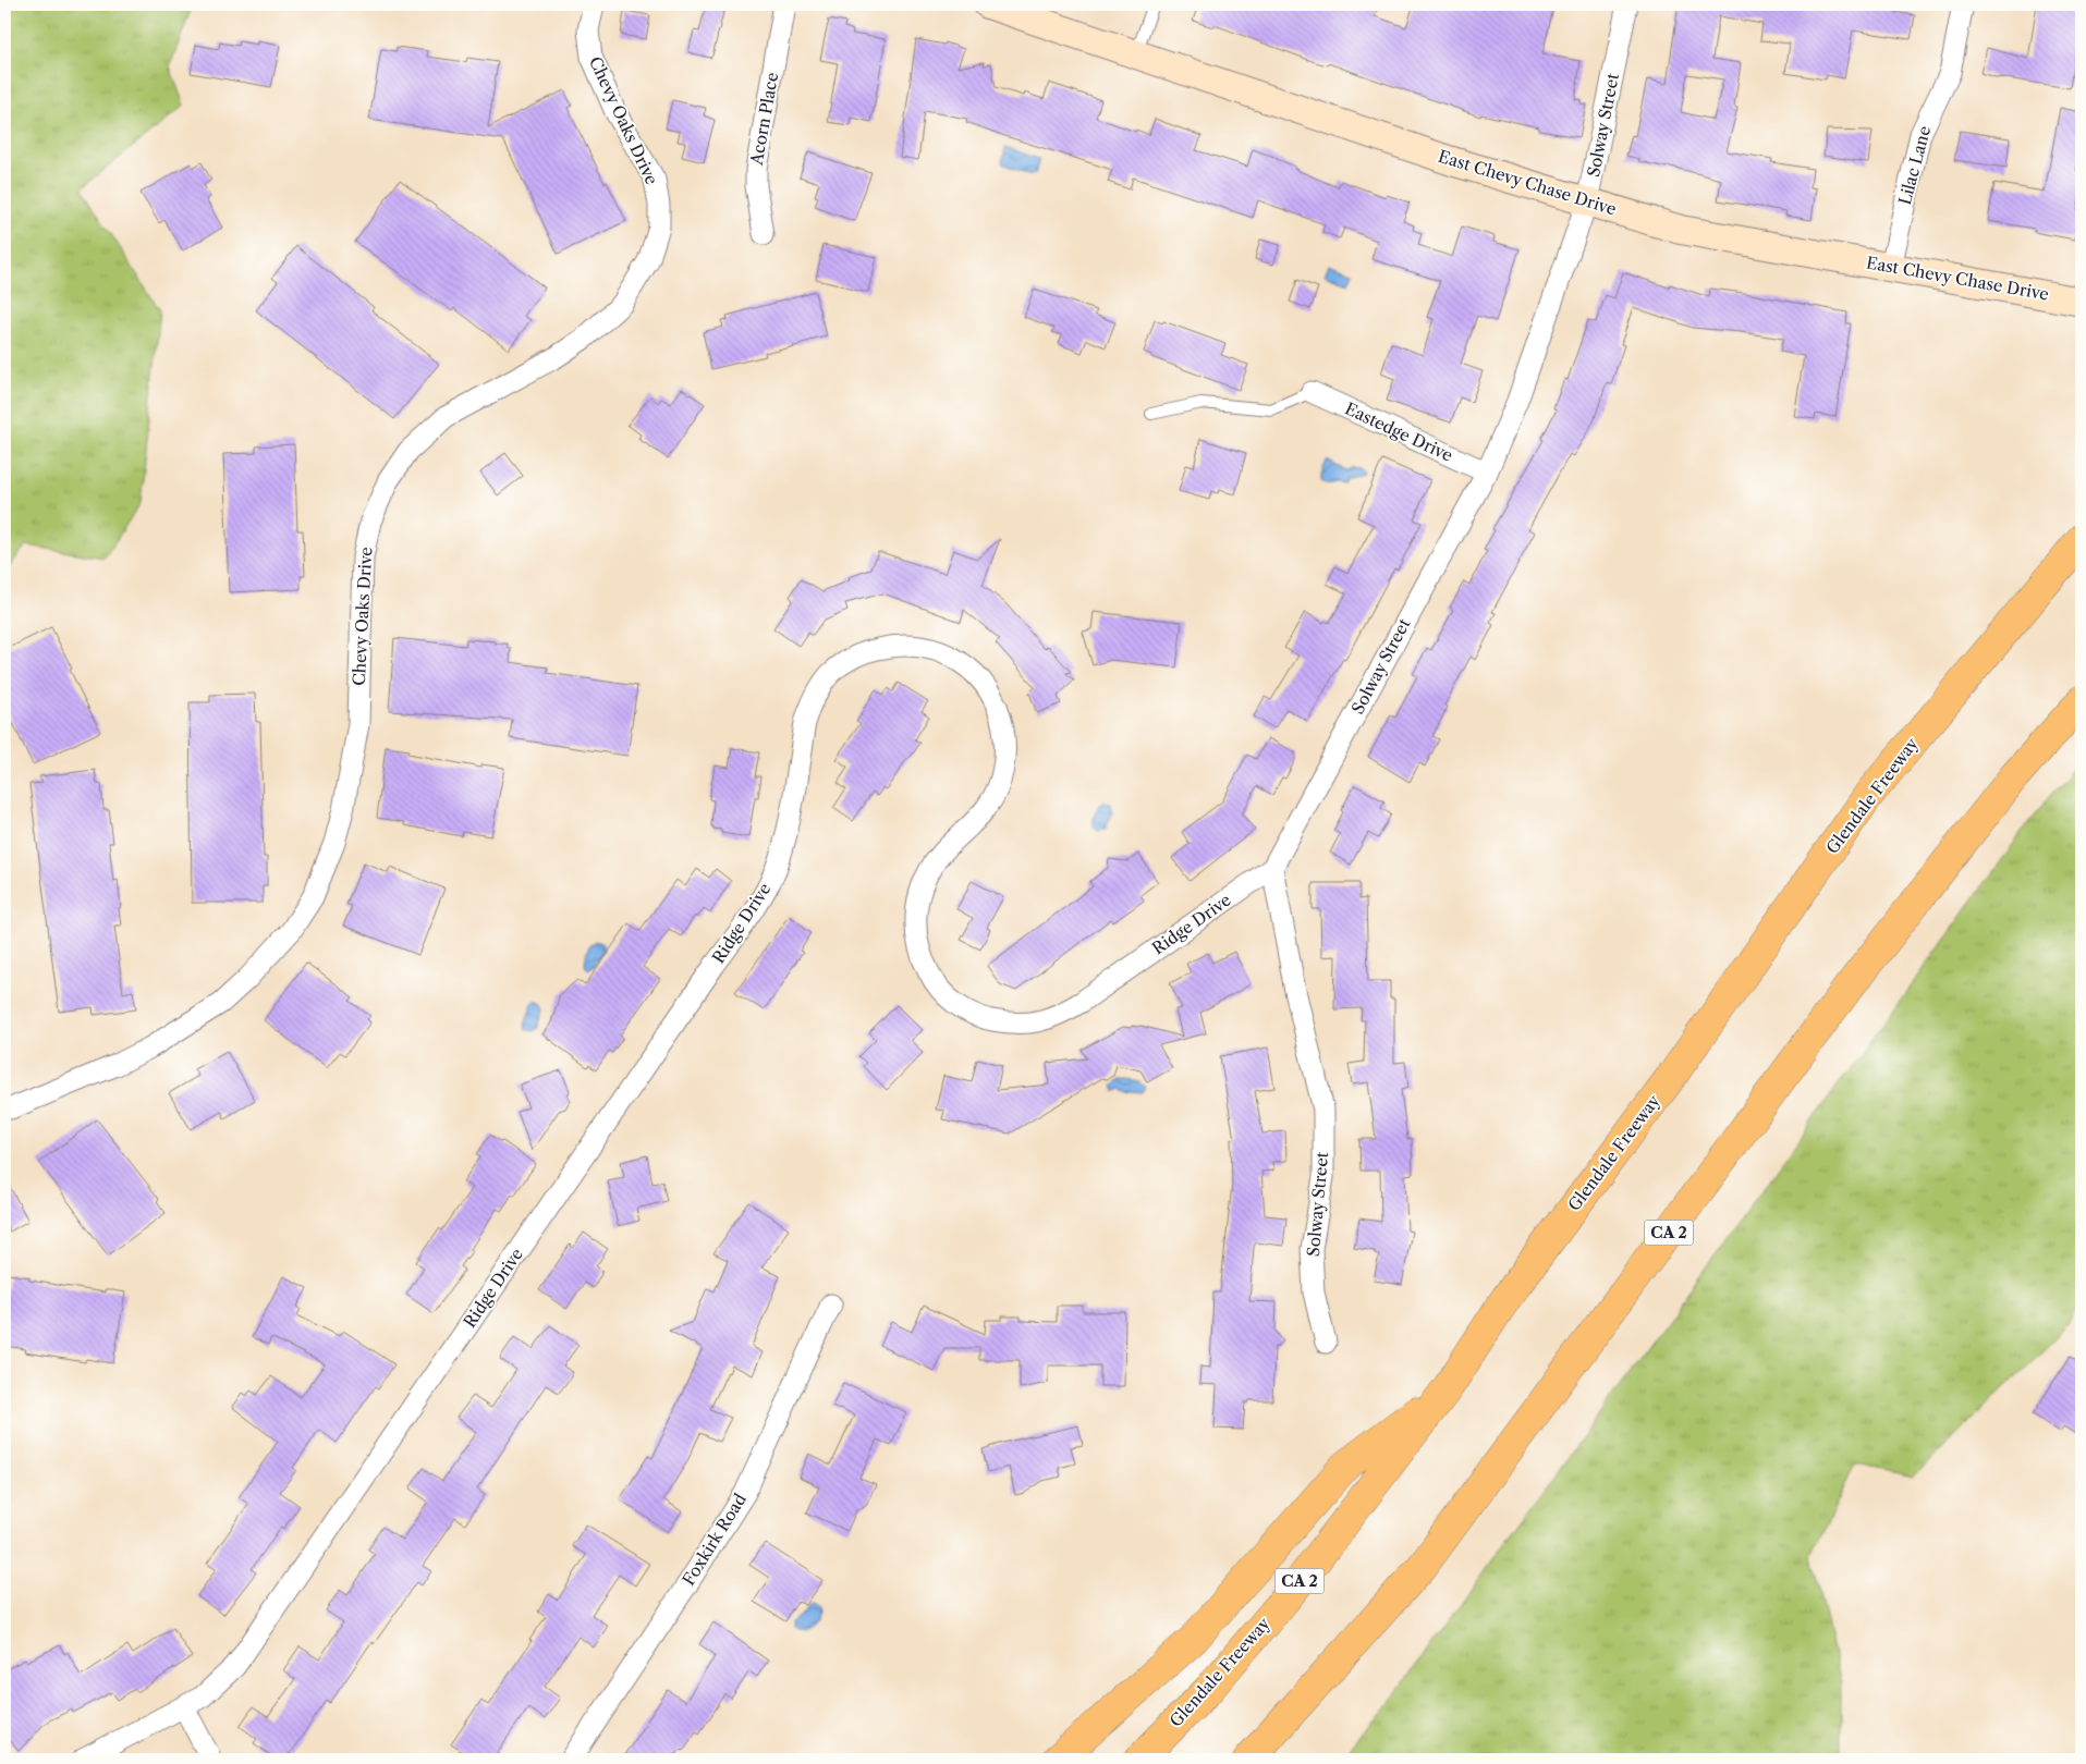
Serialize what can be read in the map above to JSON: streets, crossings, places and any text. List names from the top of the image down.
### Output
{
  "streets": {
    "highway": ["Glendale Freeway", "CA 2"],
    "main road": ["East Chevy Chase Drive"],
    "street": [
      "Acorn Place",
      "Chevy Oaks Drive",
      "Solway Street",
      "Lilac Lane",
      "Eastedge Drive",
      "Ridge Drive",
      "Foxkirk Road"
    ]
  },
  "crossings": [
    ["Solway Street", "East Chevy Chase Drive"],
    ["Solway Street", "Eastedge Drive"],
    ["Solway Street", "Ridge Drive"],
    ["Lilac Lane", "East Chevy Chase Drive"]
  ]
}
